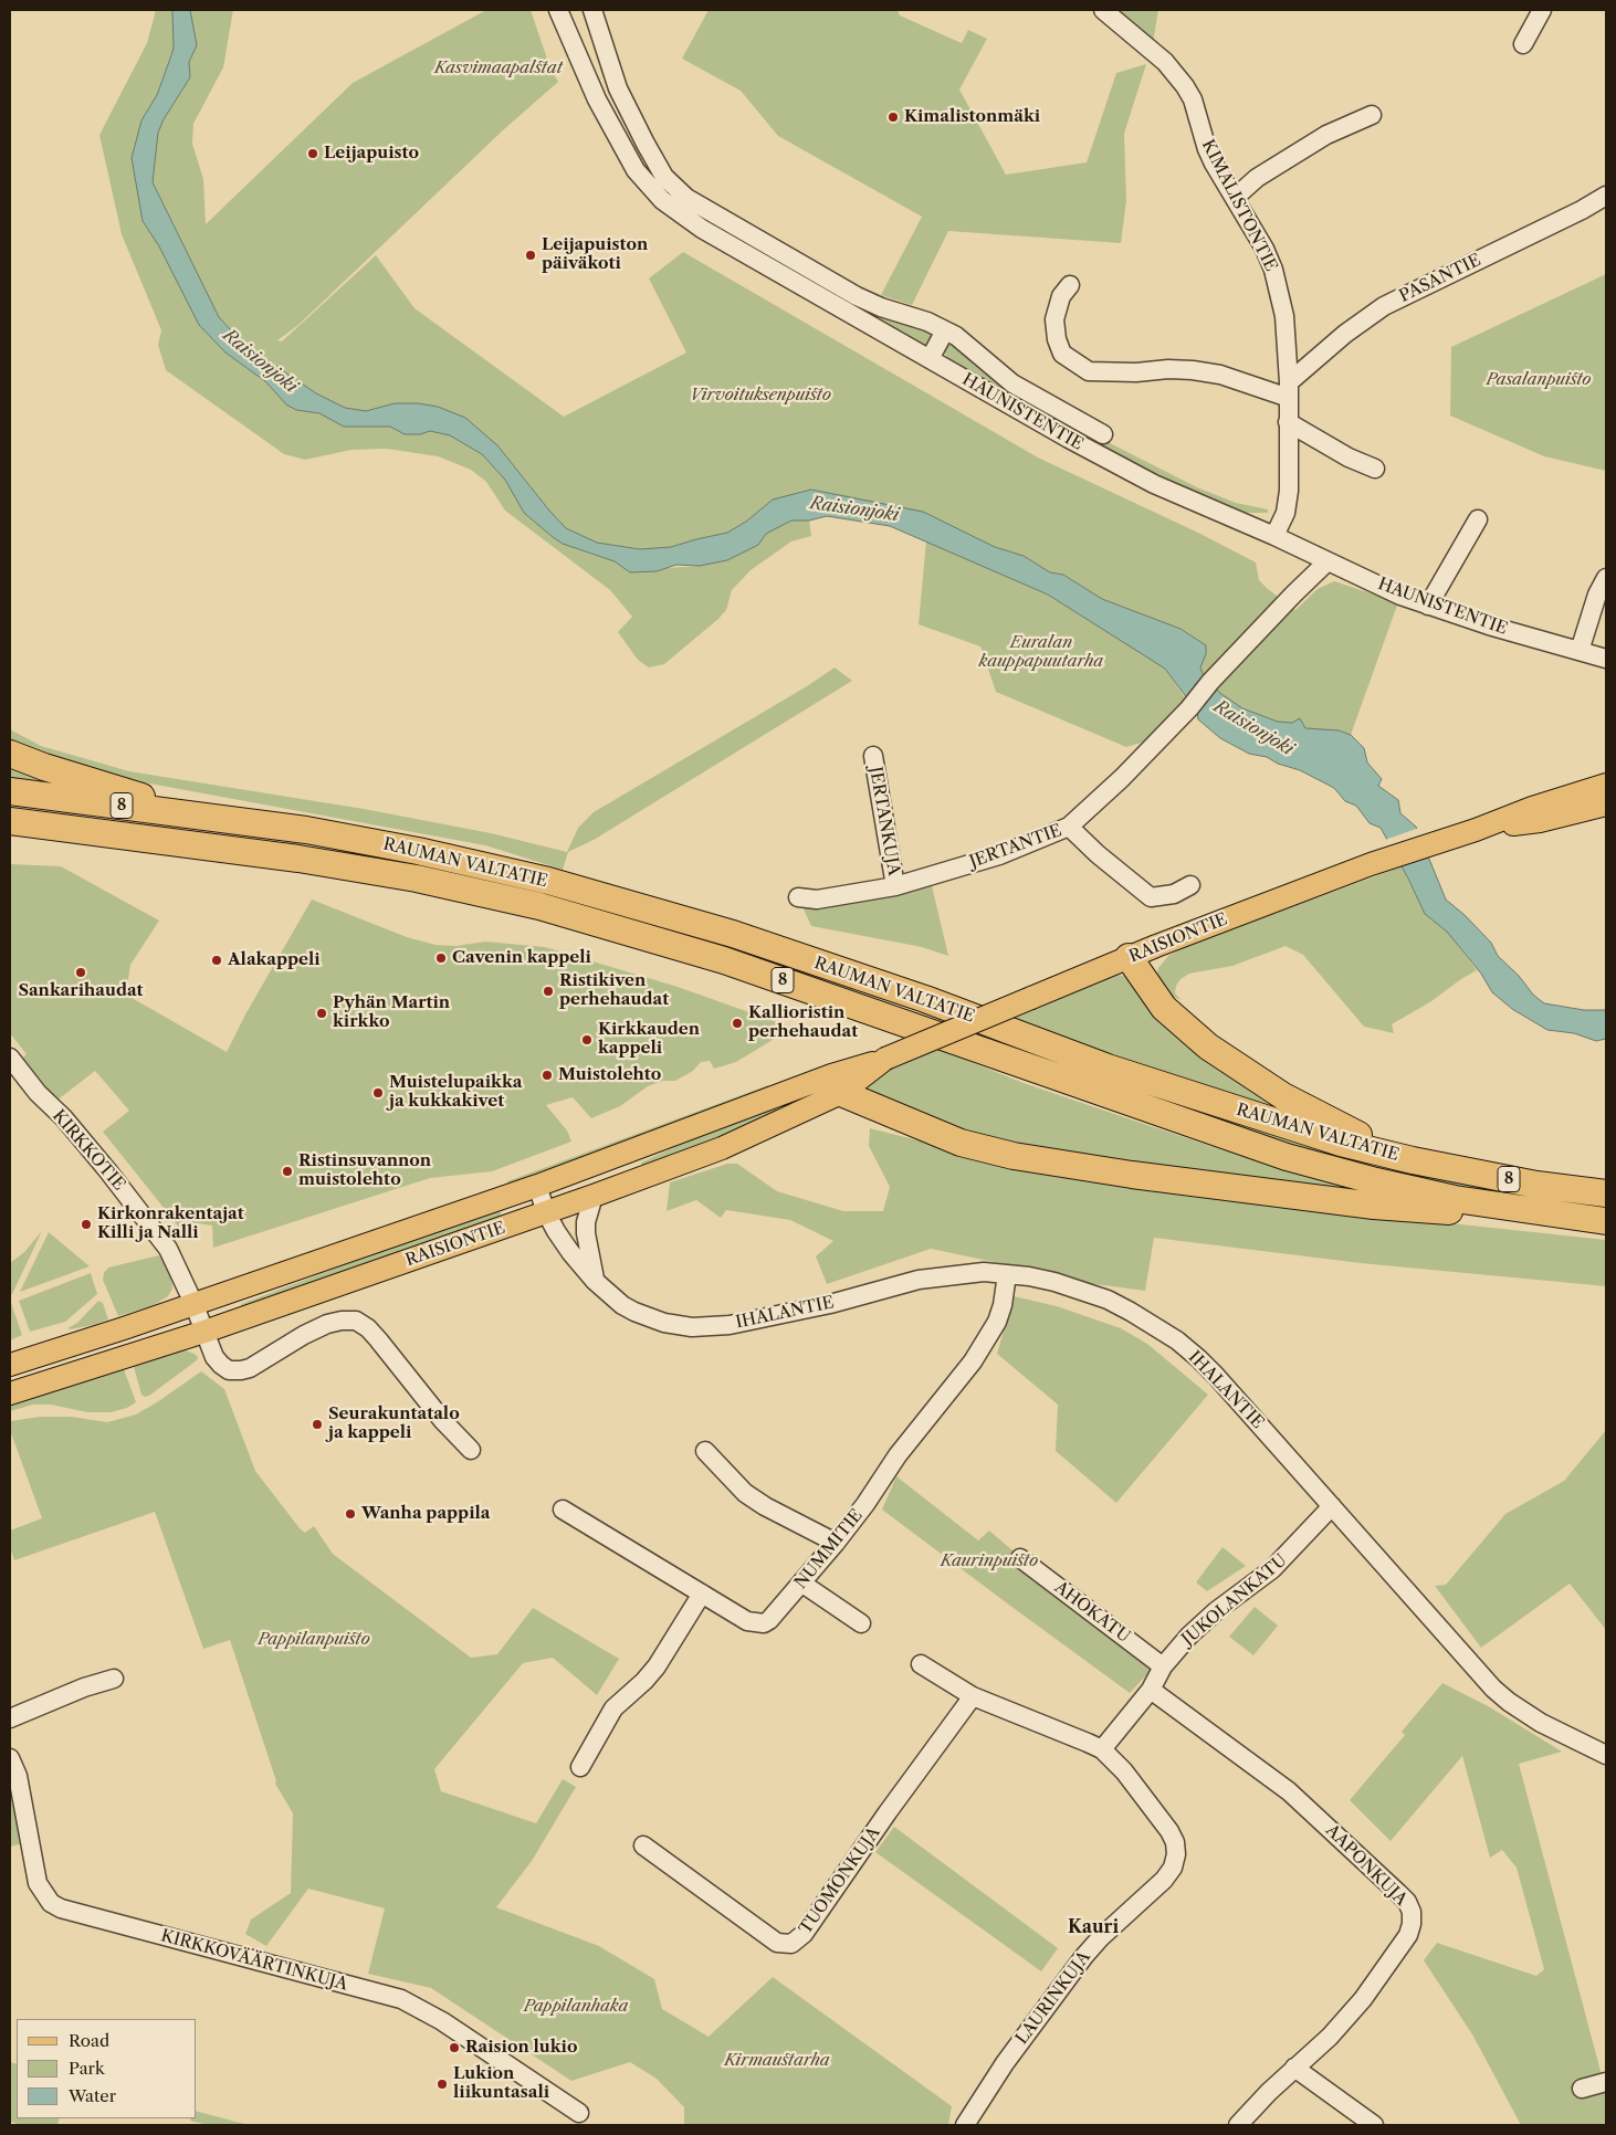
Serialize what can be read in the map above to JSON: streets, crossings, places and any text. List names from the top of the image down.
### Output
{
  "streets": {
    "highway": ["8", "RAUMAN VALTATIE"],
    "main road": ["RAISIONTIE"],
    "street": [
      "KIMALISTONTIE",
      "PASANTIE",
      "HAUNISTENTIE",
      "JERTANKUJA",
      "JERTANTIE",
      "KIRKKOTIE",
      "IHALANTIE",
      "NUMMITIE",
      "JUKOLANKATU",
      "AHOKATU",
      "AAPONKUJA",
      "TUOMONKUJA",
      "KIRKKOVÄÄRTINKUJA",
      "LAURINKUJA"
    ]
  },
  "crossings": [
    ["KIMALISTONTIE", "PASANTIE"],
    ["KIMALISTONTIE", "HAUNISTENTIE"],
    ["HAUNISTENTIE", "JERTANTIE"],
    ["JERTANKUJA", "JERTANTIE"],
    ["RAISIONTIE", "KIRKKOTIE"],
    ["RAISIONTIE", "IHALANTIE"],
    ["IHALANTIE", "NUMMITIE"],
    ["IHALANTIE", "JUKOLANKATU"],
    ["JUKOLANKATU", "AHOKATU"],
    ["JUKOLANKATU", "AAPONKUJA"],
    ["JUKOLANKATU", "LAURINKUJA"],
    ["TUOMONKUJA", "LAURINKUJA"]
  ],
  "districts": ["Kauri"],
  "water": ["Raisionjoki"],
  "parks": [
    "Kasvimaapalstat",
    "Pasalanpuisto",
    "Virvoituksenpuisto",
    "Euralan kauppapuutarha",
    "Kaurinpuisto",
    "Pappilanpuisto",
    "Pappilanhaka",
    "Kirmaustarha"
  ],
  "places": [
    "Kimalistonmäki",
    "Leijapuisto",
    "Leijapuiston päiväkoti",
    "Cavenin kappeli",
    "Alakappeli",
    "Sankarihaudat",
    "Ristikiven perhehaudat",
    "Pyhän Martin kirkko",
    "Kallioristin perhehaudat",
    "Kirkkauden kappeli",
    "Muistolehto",
    "Muistelupaikka ja kukkakivet",
    "Ristinsuvannon muistolehto",
    "Kirkonrakentajat Killi ja Nalli",
    "Seurakuntatalo ja kappeli",
    "Wanha pappila",
    "Raision lukio",
    "Lukion liikuntasali"
  ],
  "legend": ["Road", "Park", "Water"]
}
